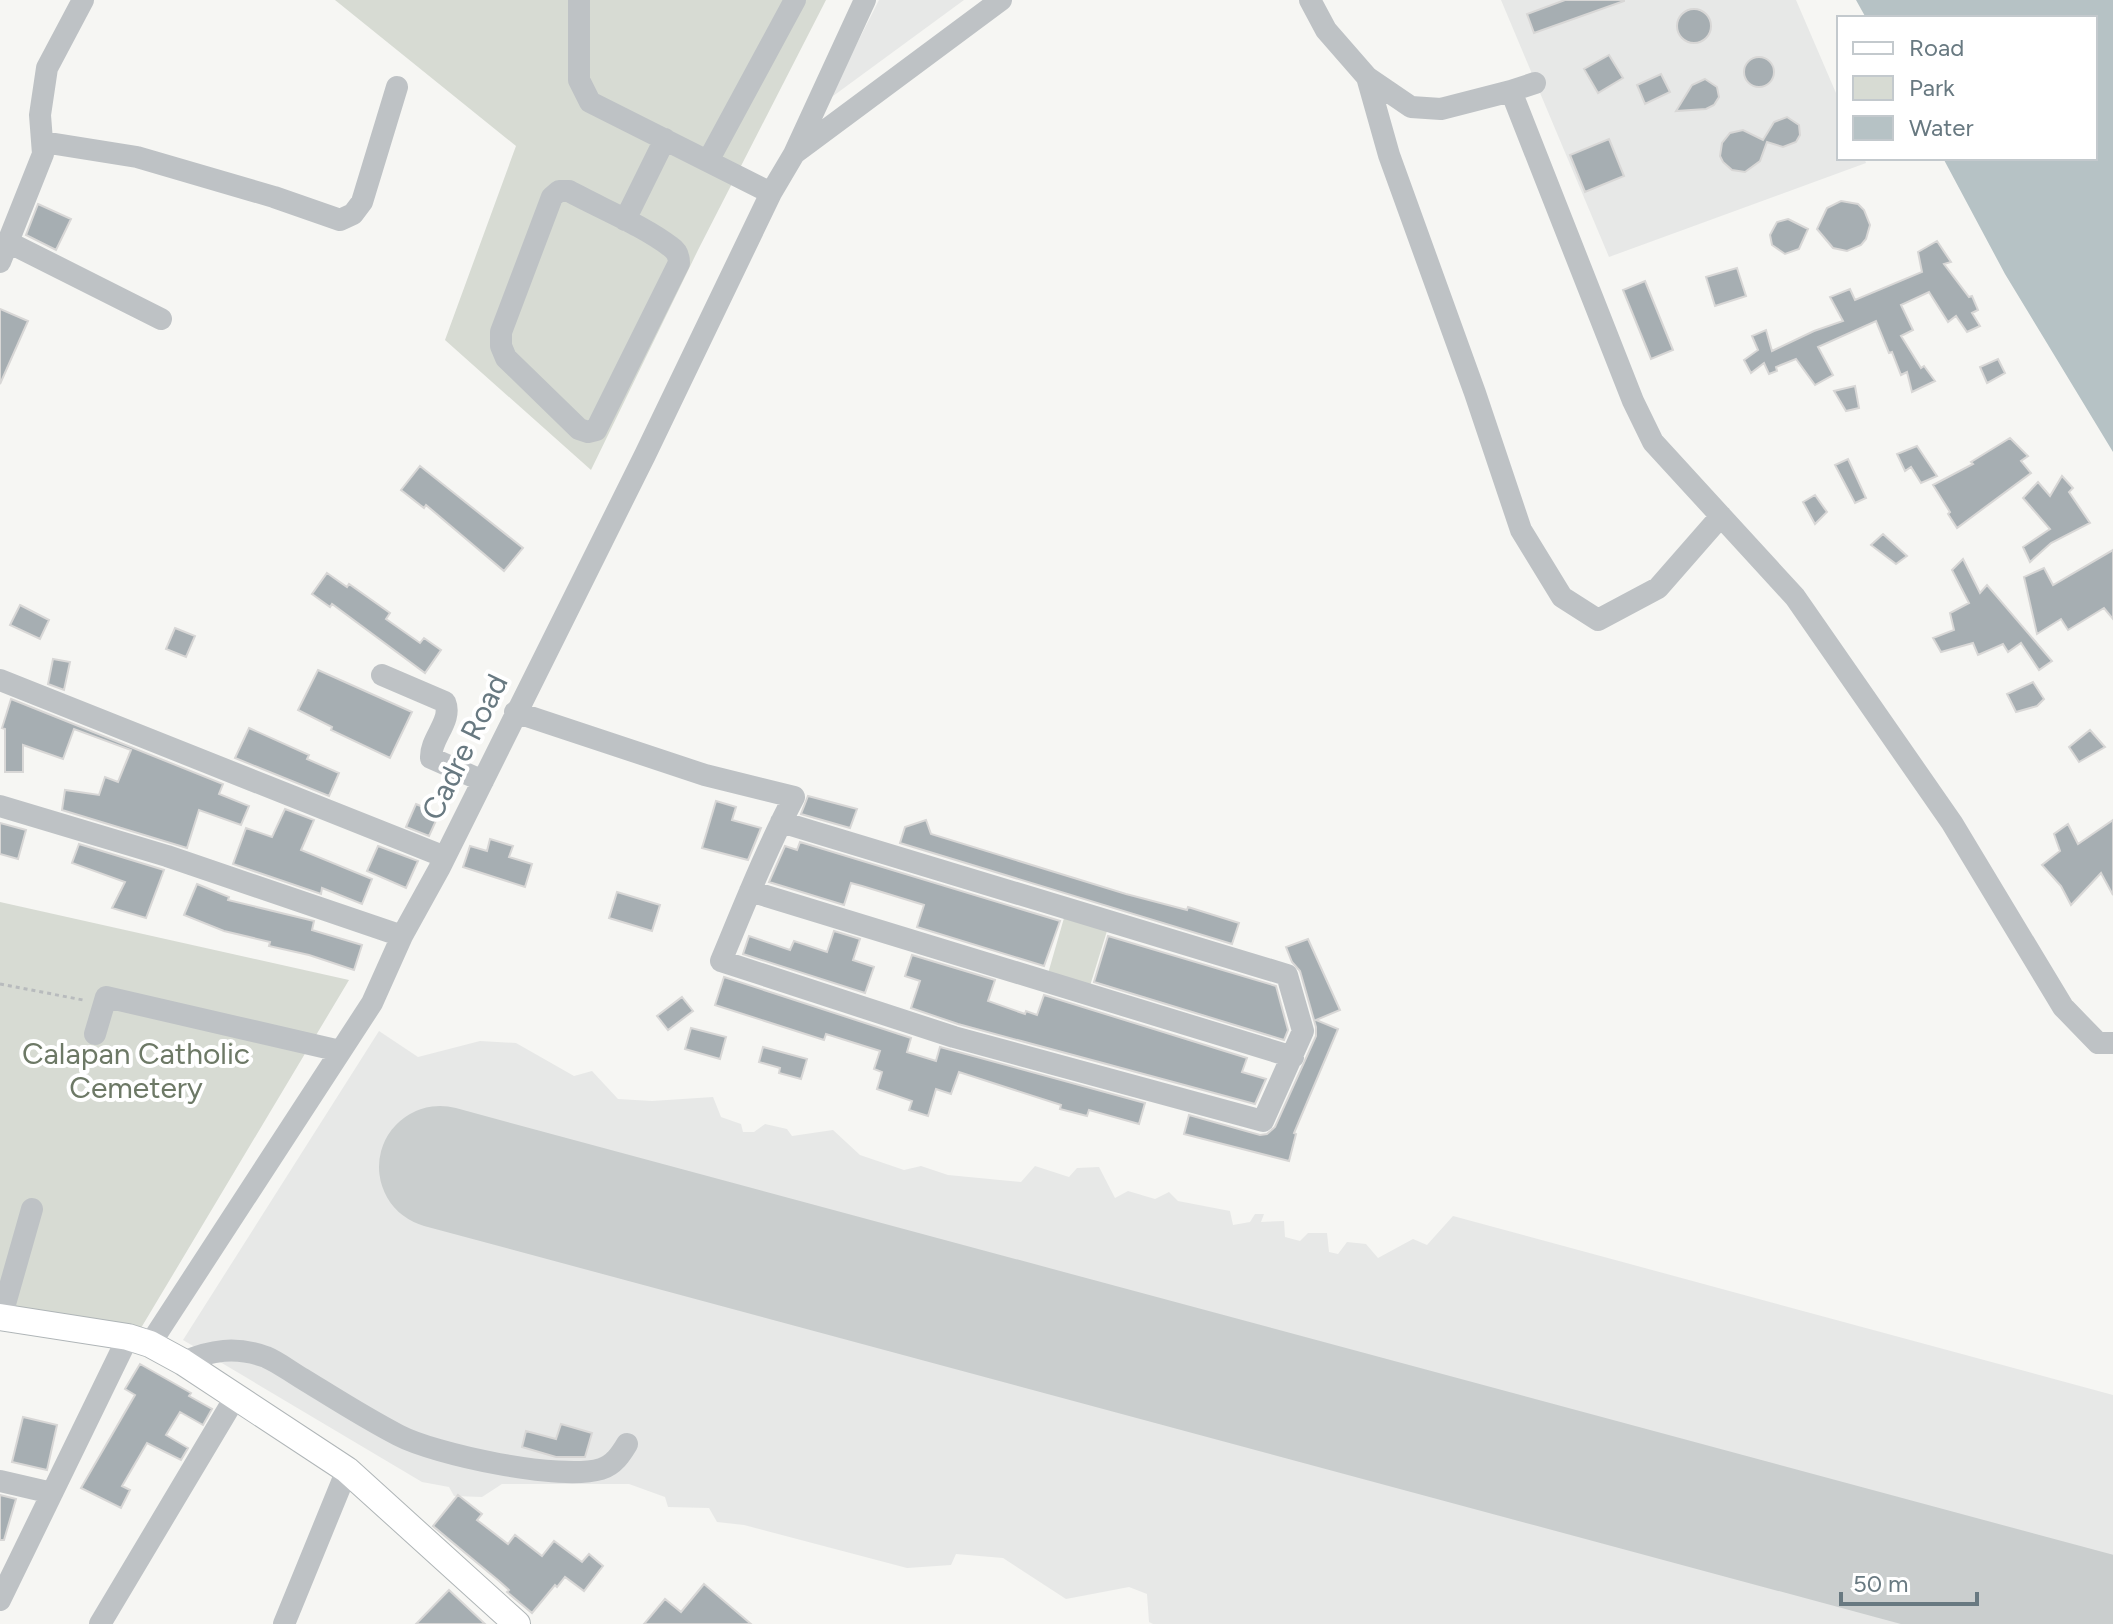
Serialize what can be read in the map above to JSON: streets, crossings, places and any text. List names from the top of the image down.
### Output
{
  "streets": {
    "street": ["Cadre Road"]
  },
  "parks": ["Calapan Catholic Cemetery"],
  "legend": ["Road", "Park", "Water"],
  "scale_bar": "50 m"
}
